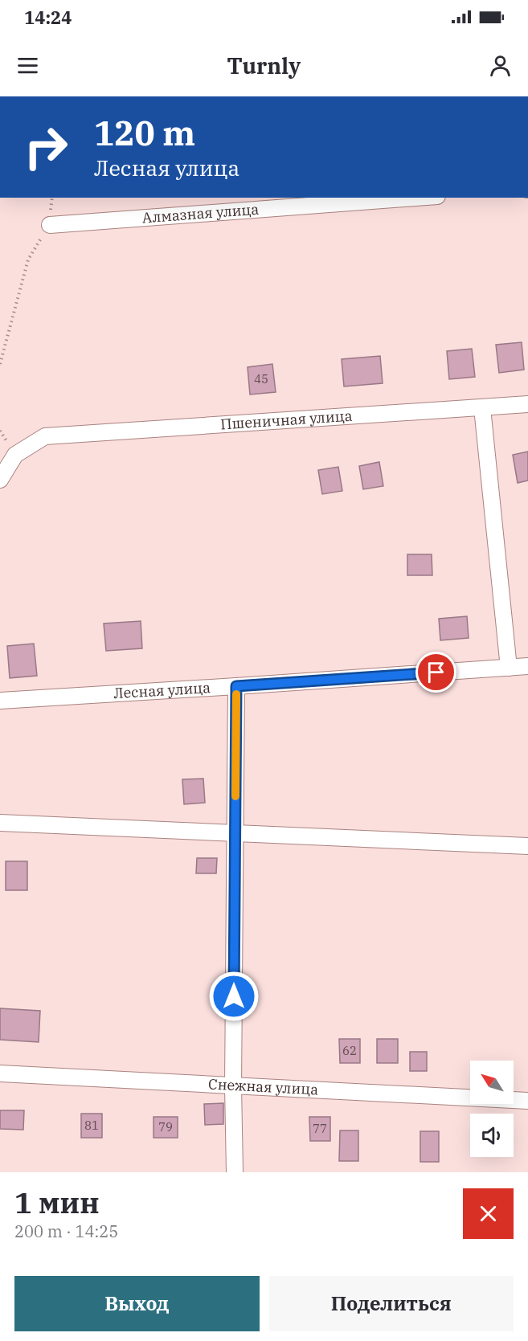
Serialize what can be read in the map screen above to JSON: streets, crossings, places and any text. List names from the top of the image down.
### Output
{
  "streets": {
    "street": [
      "Алмазная улица",
      "Пшеничная улица",
      "Лесная улица",
      "Снежная улица"
    ]
  },
  "house_numbers": [
    "45",
    "62",
    "81",
    "79",
    "77"
  ],
  "north": "top left",
  "page": {
    "status": "14:24",
    "header": "Turnly",
    "turn": ["120 m", "Лесная улица"],
    "heading": ["1 мин", "200 m · 14:25"],
    "buttons": ["Выход", "Поделиться"]
  }
}
